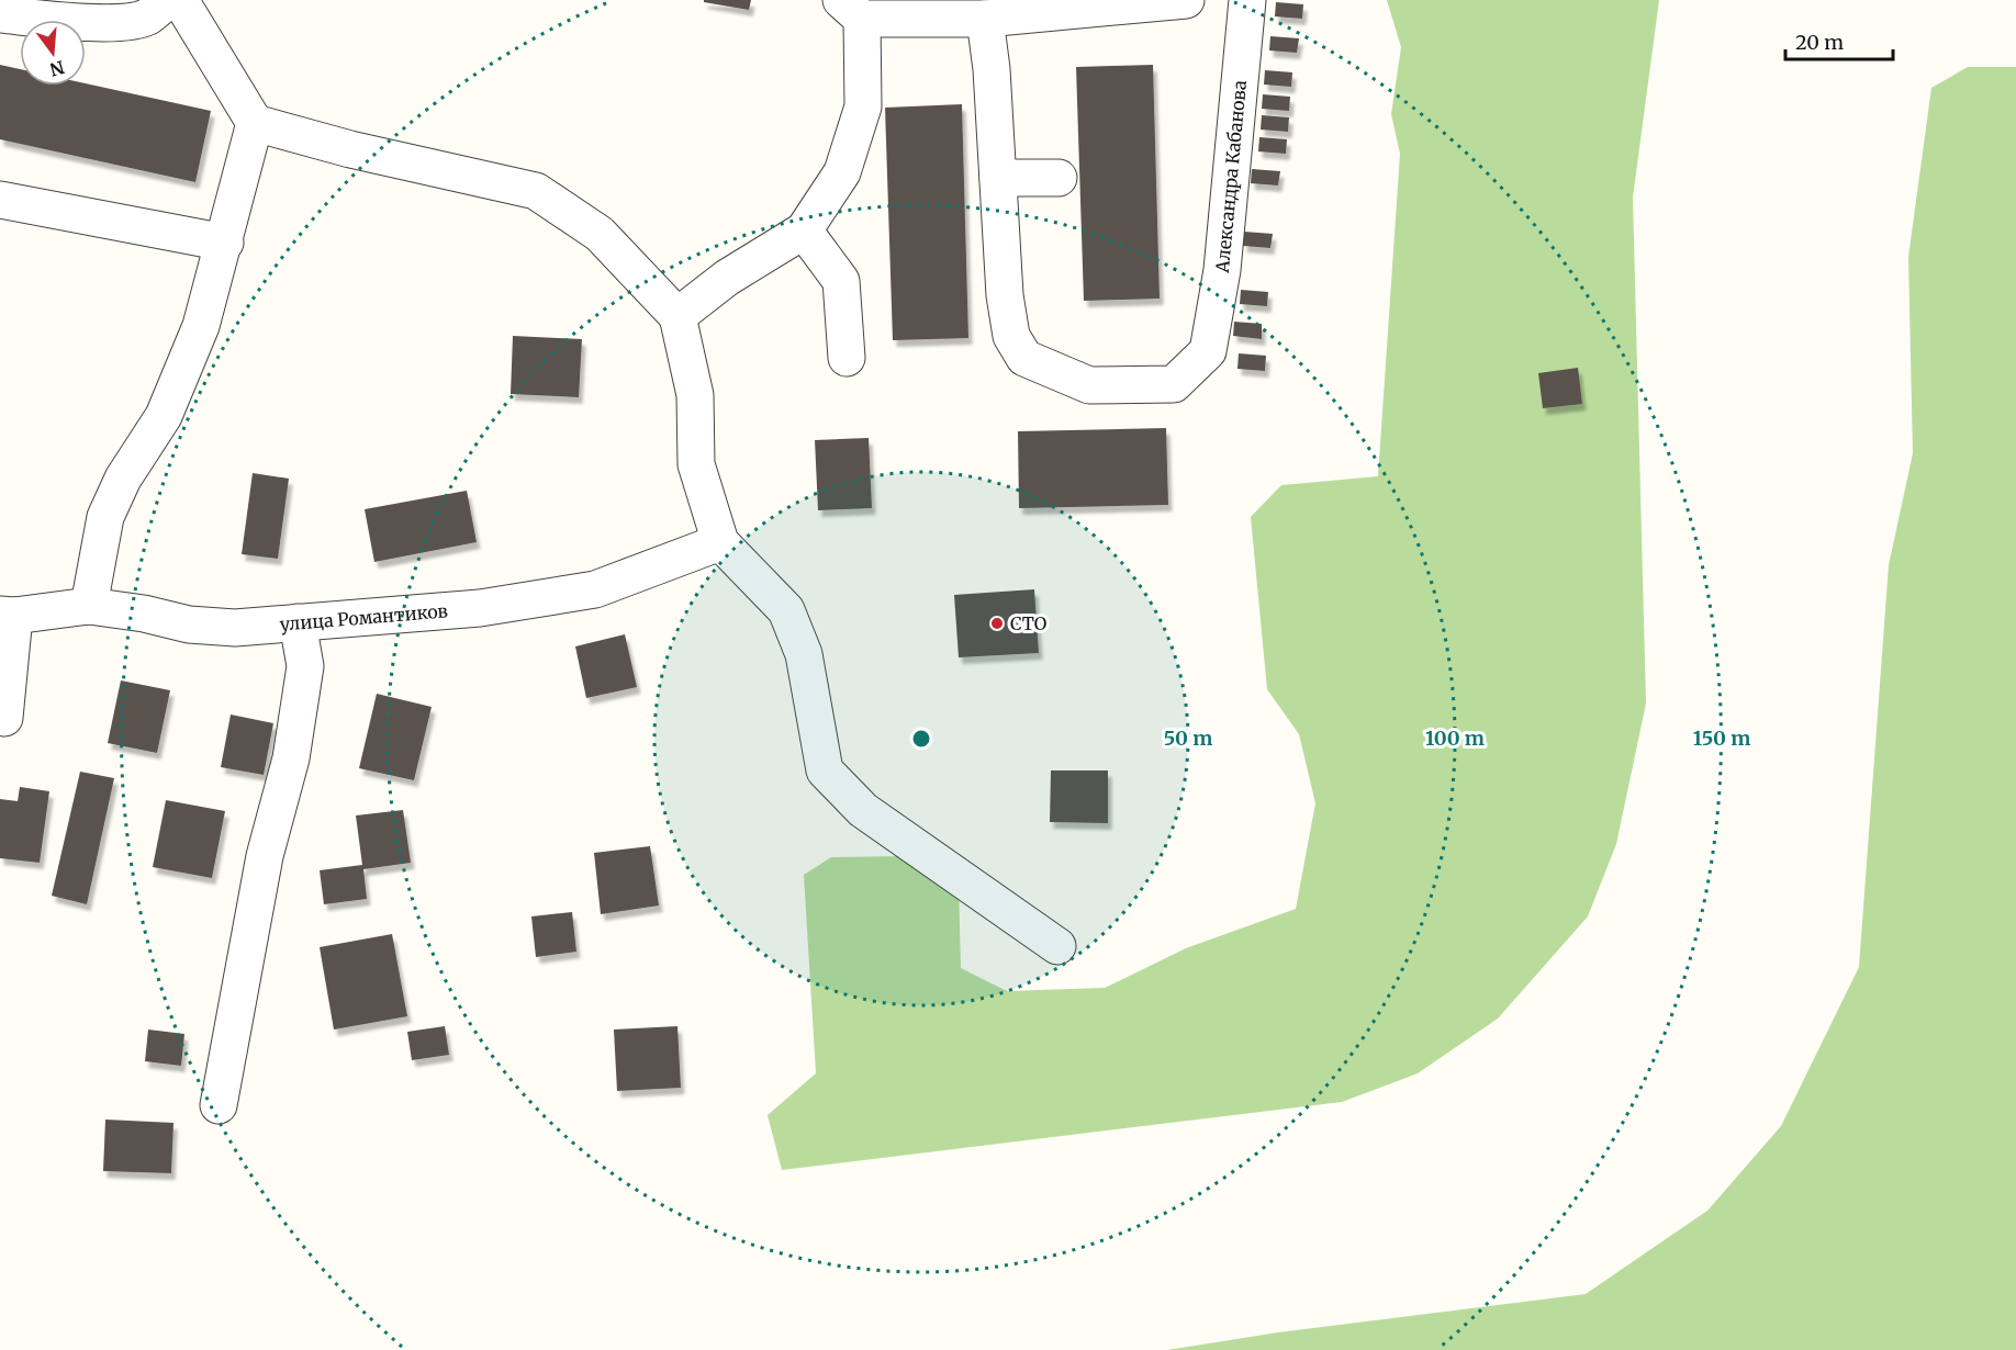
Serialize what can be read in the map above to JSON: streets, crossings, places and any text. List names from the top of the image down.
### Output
{
  "streets": {
    "street": ["Александра Кабанова", "улица Романтиков"]
  },
  "places": ["СТО"],
  "scale_bar": "20 m",
  "north": "bottom",
  "rings": ["50 m", "100 m", "150 m"]
}
